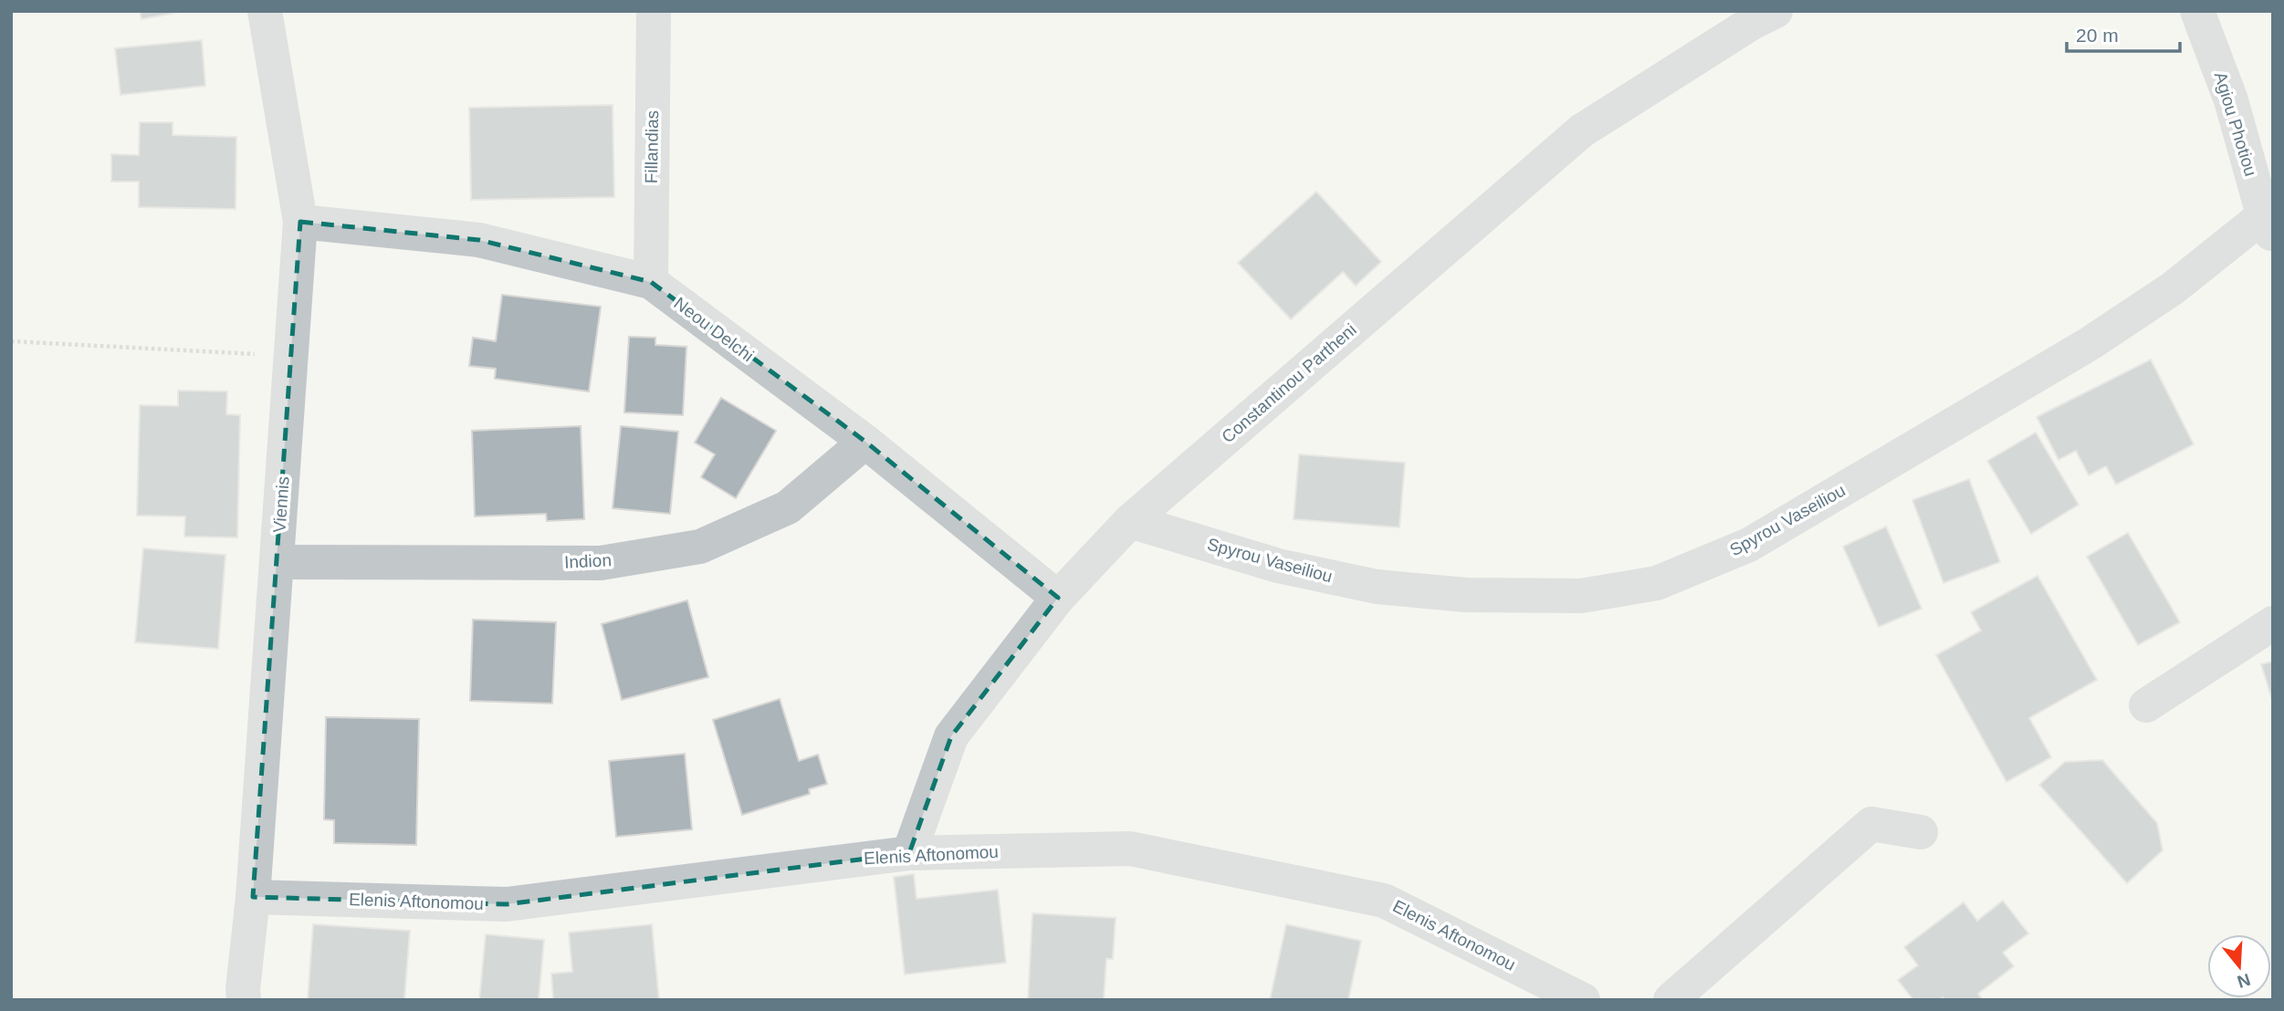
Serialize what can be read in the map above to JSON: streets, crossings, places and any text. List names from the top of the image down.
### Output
{
  "streets": {
    "street": [
      "Agiou Photiou",
      "Fillandias",
      "Neou Delchi",
      "Constantinou Partheni",
      "Viennis",
      "Spyrou Vaseiliou",
      "Indion",
      "Elenis Aftonomou"
    ]
  },
  "crossings": [
    ["Agiou Photiou", "Spyrou Vaseiliou"],
    ["Fillandias", "Neou Delchi"],
    ["Neou Delchi", "Constantinou Partheni"],
    ["Neou Delchi", "Viennis"],
    ["Neou Delchi", "Indion"],
    ["Constantinou Partheni", "Spyrou Vaseiliou"],
    ["Constantinou Partheni", "Elenis Aftonomou"],
    ["Viennis", "Indion"],
    ["Viennis", "Elenis Aftonomou"]
  ],
  "scale_bar": "20 m",
  "north": "bottom"
}
